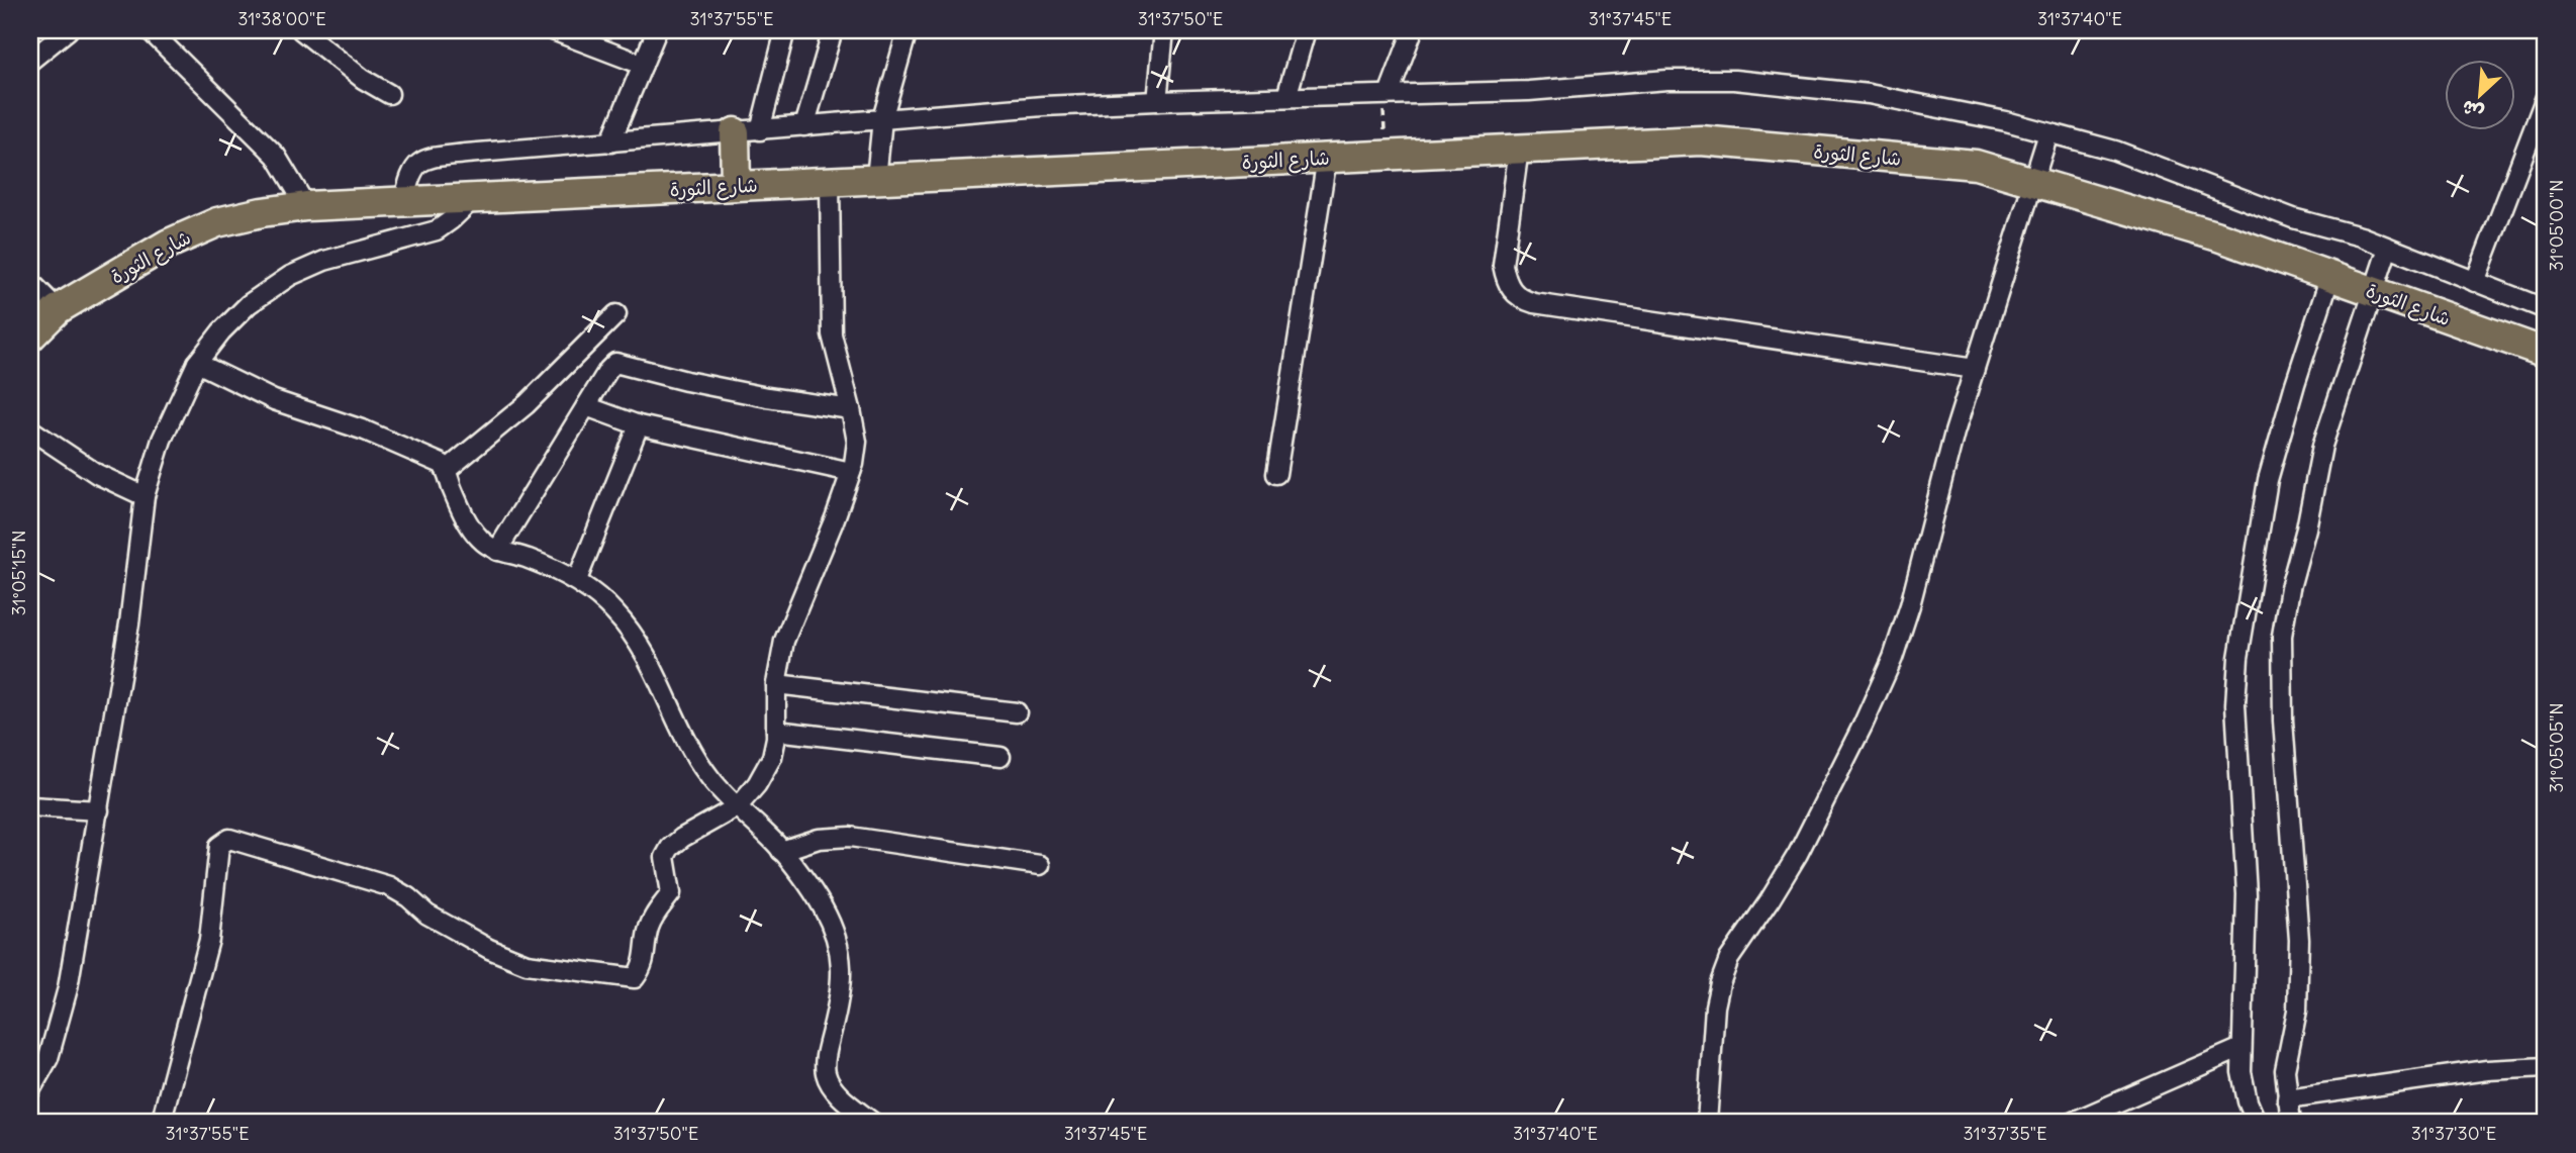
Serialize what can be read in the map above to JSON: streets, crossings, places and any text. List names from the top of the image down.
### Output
{
  "streets": {
    "main road": ["شارع الثورة"]
  },
  "north": "bottom left",
  "coordinates": [
    "31°38'00\"E",
    "31°37'55\"E",
    "31°37'50\"E",
    "31°37'45\"E",
    "31°37'40\"E",
    "31°05'00\"N",
    "31°05'15\"N",
    "31°05'05\"N",
    "31°37'35\"E",
    "31°37'30\"E"
  ]
}
